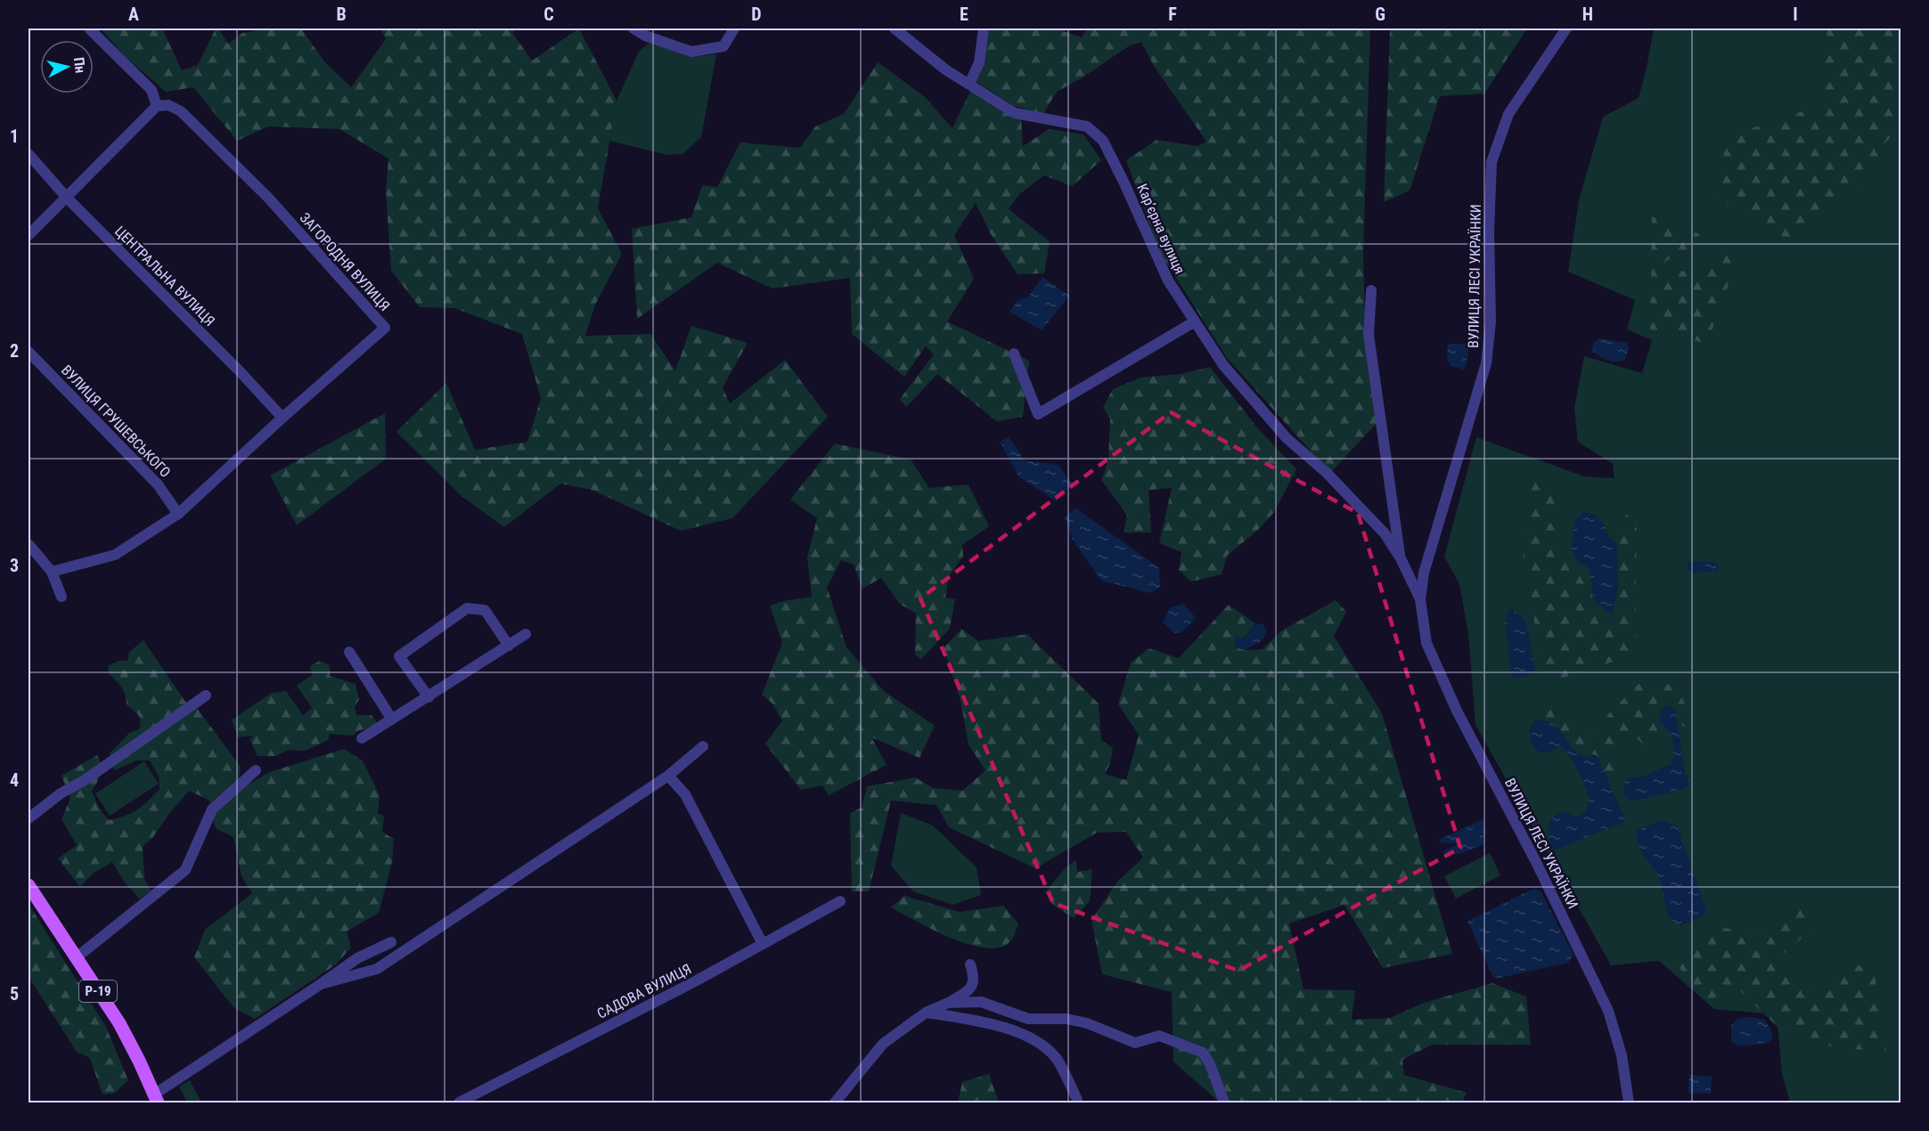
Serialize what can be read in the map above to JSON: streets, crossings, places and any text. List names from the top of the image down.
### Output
{
  "streets": {
    "main road": ["Р-19"],
    "street": [
      "Карʼєрна вулиця",
      "ЗАГОРОДНЯ ВУЛИЦЯ",
      "ЦЕНТРАЛЬНА ВУЛИЦЯ",
      "ВУЛИЦЯ ЛЕСІ УКРАЇНКИ",
      "ВУЛИЦЯ ГРУШЕВСЬКОГО",
      "САДОВА ВУЛИЦЯ"
    ]
  },
  "crossings": [
    ["Карʼєрна вулиця", "ВУЛИЦЯ ЛЕСІ УКРАЇНКИ"],
    ["ЗАГОРОДНЯ ВУЛИЦЯ", "ЦЕНТРАЛЬНА ВУЛИЦЯ"],
    ["ЗАГОРОДНЯ ВУЛИЦЯ", "ВУЛИЦЯ ГРУШЕВСЬКОГО"]
  ],
  "north": "right",
  "grid": {
    "columns": [
      "A",
      "B",
      "C",
      "D",
      "E",
      "F",
      "G",
      "H",
      "I"
    ],
    "rows": [
      "1",
      "2",
      "3",
      "4",
      "5"
    ]
  }
}
